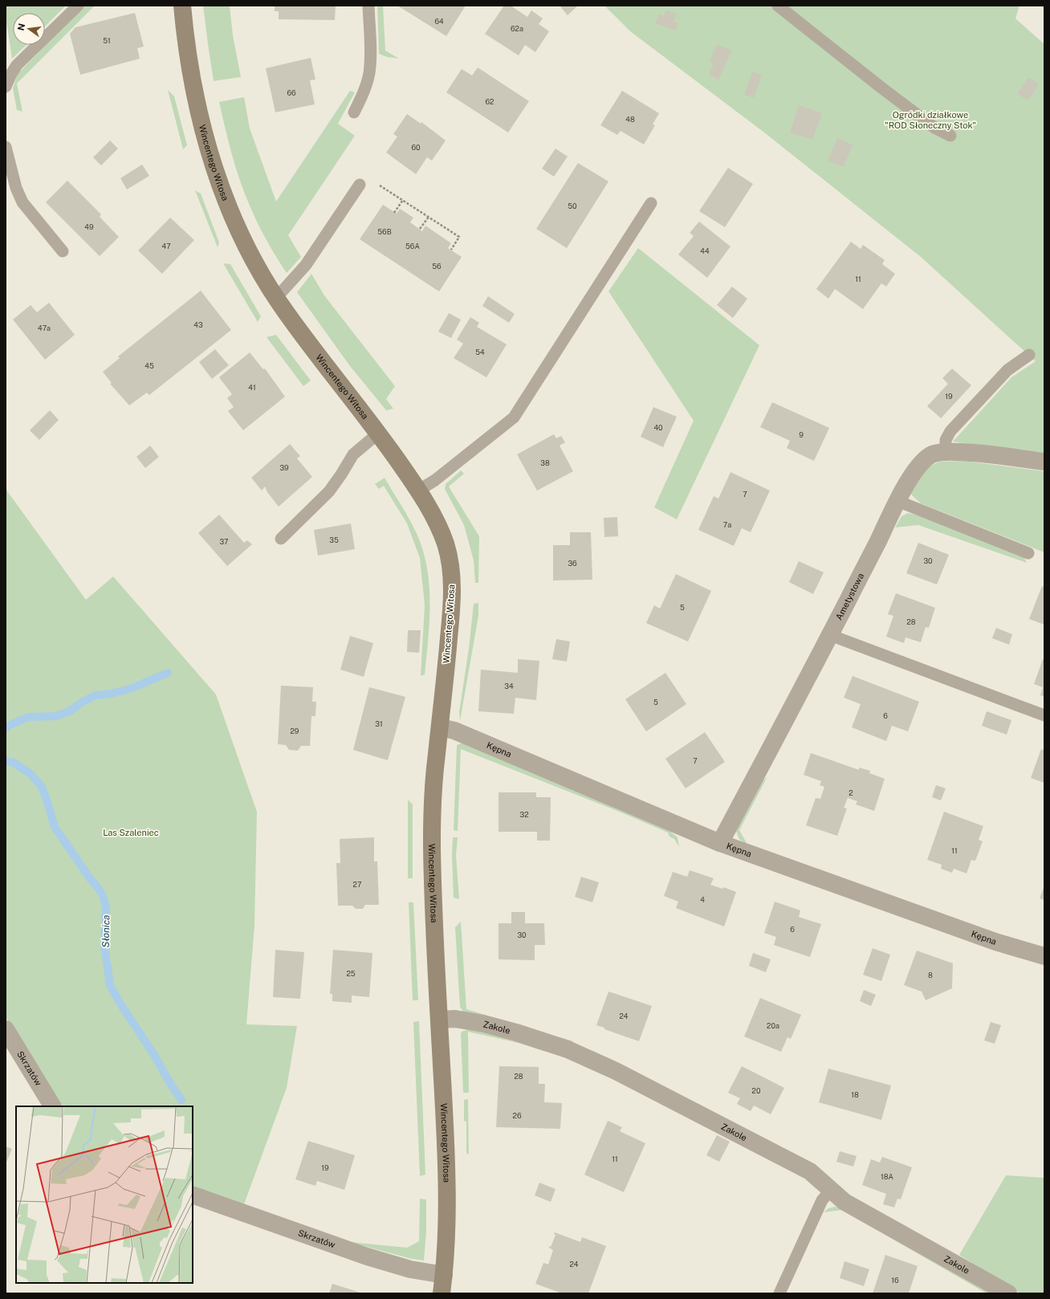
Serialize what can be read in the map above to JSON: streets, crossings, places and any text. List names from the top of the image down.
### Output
{
  "streets": {
    "street": [
      "Wincentego Witosa",
      "Ametystowa",
      "Kępna",
      "Zakole",
      "Skrzatów"
    ]
  },
  "crossings": [
    ["Wincentego Witosa", "Kępna"],
    ["Wincentego Witosa", "Zakole"],
    ["Wincentego Witosa", "Skrzatów"],
    ["Ametystowa", "Kępna"]
  ],
  "water": ["Słonica"],
  "parks": ["Ogródki działkowe \"ROD Słoneczny Stok\"", "Las Szaleniec"],
  "house_numbers": [
    "64",
    "62a",
    "51",
    "66",
    "62",
    "48",
    "60",
    "50",
    "49",
    "56B",
    "47",
    "56A",
    "44",
    "56",
    "11",
    "43",
    "47a",
    "54",
    "45",
    "41",
    "19",
    "40",
    "9",
    "38",
    "39",
    "7",
    "7a",
    "35",
    "37",
    "30",
    "36",
    "5",
    "28",
    "34",
    "5",
    "6",
    "31",
    "29",
    "7",
    "2",
    "32",
    "11",
    "27",
    "4",
    "6",
    "30",
    "25",
    "8",
    "24",
    "20a",
    "28",
    "20",
    "18",
    "26",
    "11",
    "19",
    "18A",
    "24",
    "16"
  ],
  "north": "left"
}
